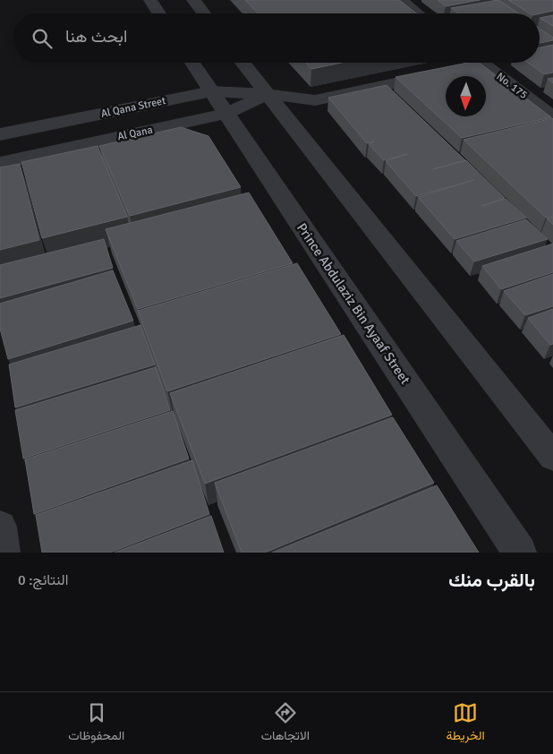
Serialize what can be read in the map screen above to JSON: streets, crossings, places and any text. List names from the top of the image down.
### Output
{
  "streets": {
    "street": [
      "No. 175",
      "Al Qana Street",
      "Al Qana",
      "Prince Abdulaziz Bin Ayaaf Street"
    ]
  },
  "crossings": [
    ["Al Qana Street", "Al Qana"],
    ["Al Qana Street", "Prince Abdulaziz Bin Ayaaf Street"],
    ["Al Qana", "Prince Abdulaziz Bin Ayaaf Street"]
  ],
  "north": "bottom",
  "page": {
    "search": "ابحث هنا",
    "heading": ["بالقرب منك", "النتائج: 0"],
    "nav": ["الخريطة", "الاتجاهات", "المحفوظات"]
  }
}
